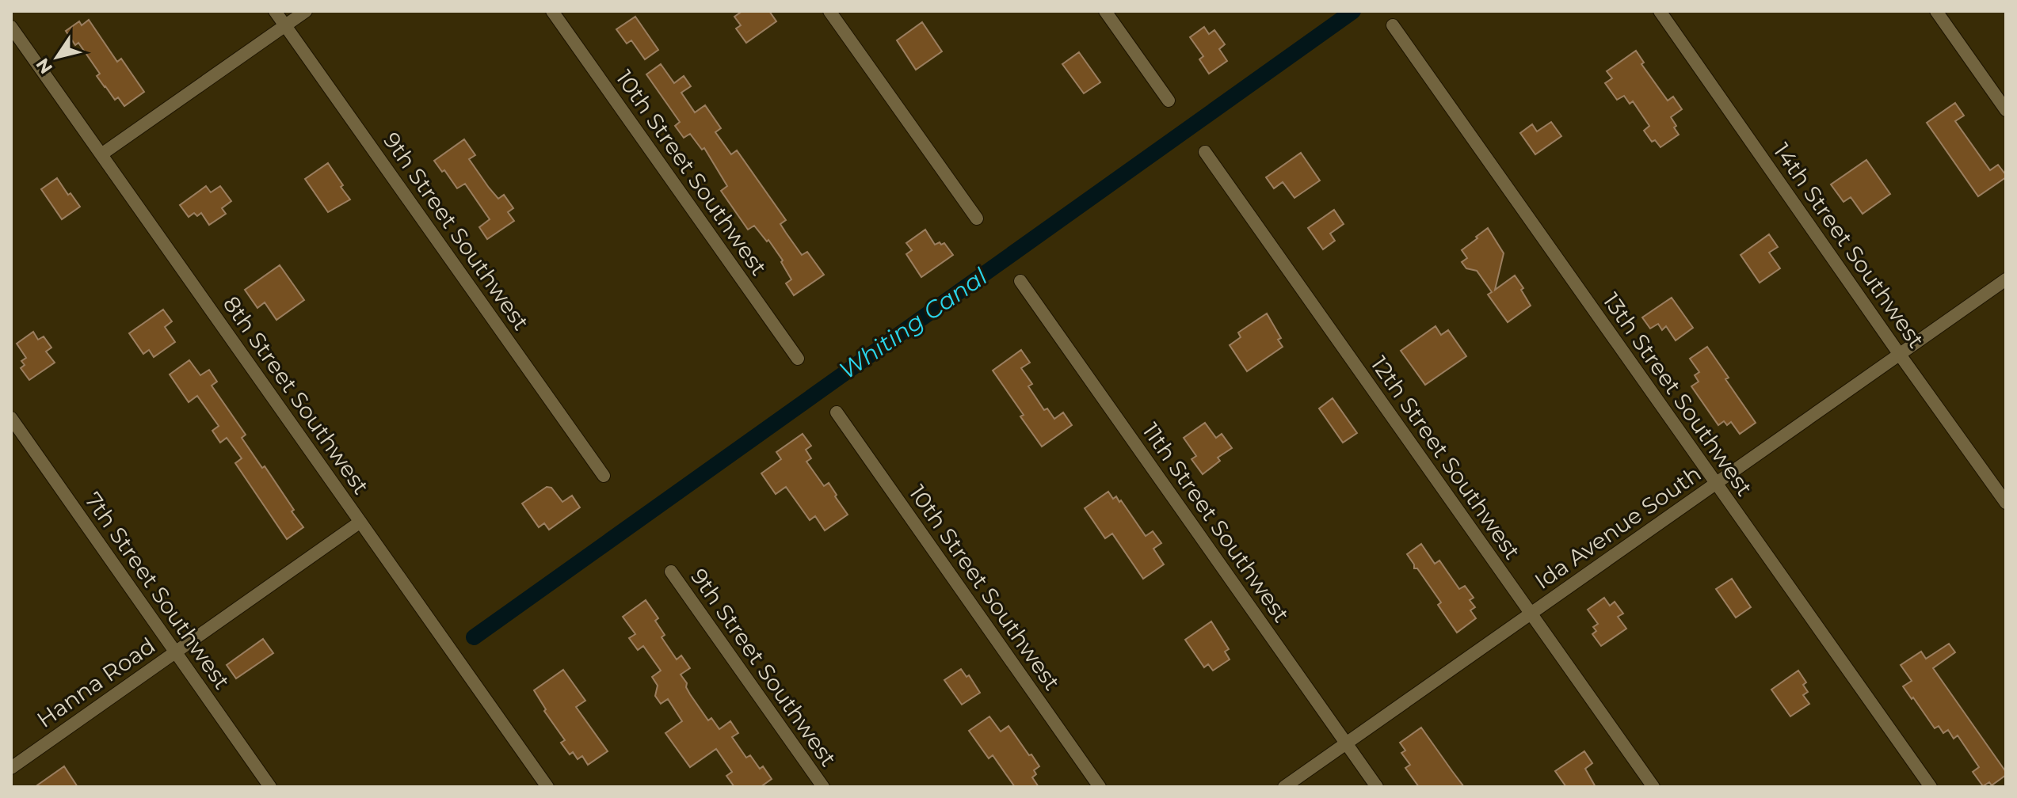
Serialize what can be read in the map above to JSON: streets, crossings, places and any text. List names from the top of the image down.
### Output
{
  "streets": {
    "street": [
      "10th Street Southwest",
      "9th Street Southwest",
      "14th Street Southwest",
      "13th Street Southwest",
      "8th Street Southwest",
      "12th Street Southwest",
      "11th Street Southwest",
      "Ida Avenue South",
      "7th Street Southwest",
      "Hanna Road"
    ]
  },
  "crossings": [
    ["14th Street Southwest", "Ida Avenue South"],
    ["13th Street Southwest", "Ida Avenue South"],
    ["8th Street Southwest", "Hanna Road"],
    ["12th Street Southwest", "Ida Avenue South"],
    ["11th Street Southwest", "Ida Avenue South"],
    ["7th Street Southwest", "Hanna Road"]
  ],
  "water": ["Whiting Canal"],
  "north": "bottom left"
}
